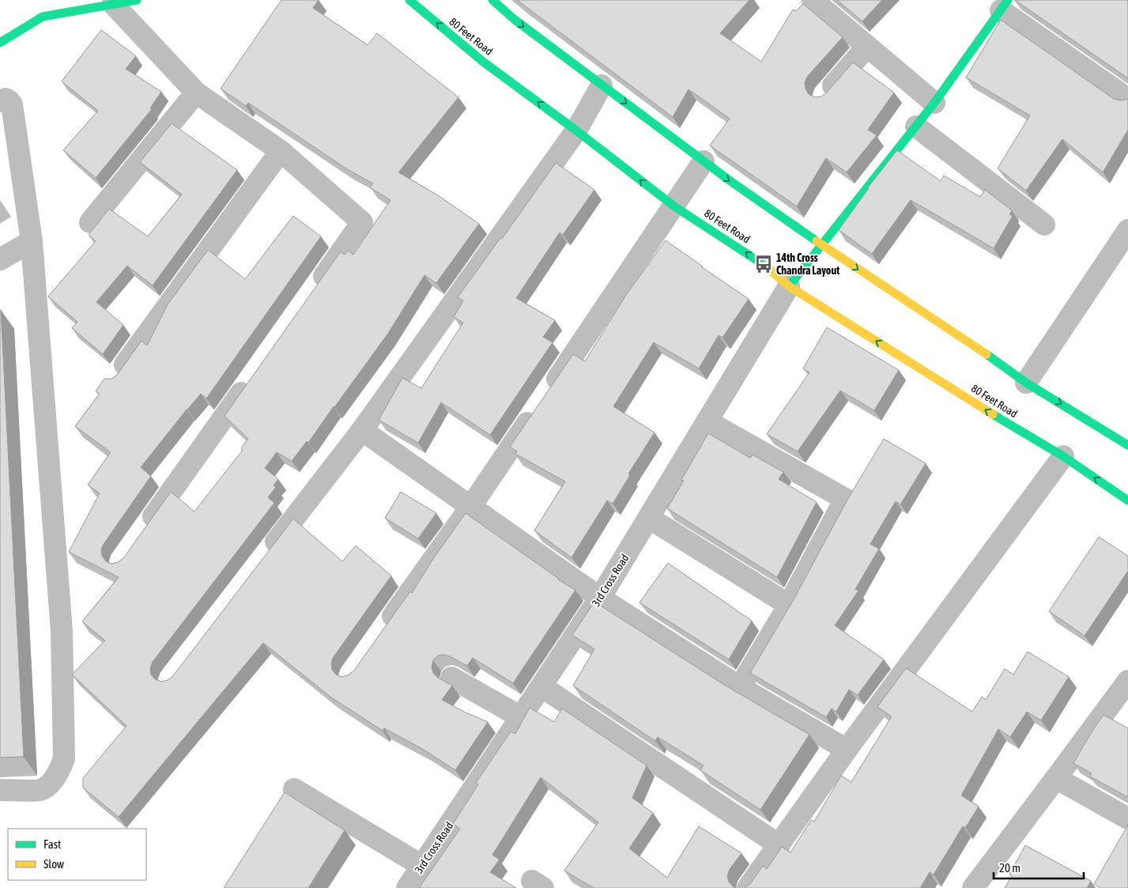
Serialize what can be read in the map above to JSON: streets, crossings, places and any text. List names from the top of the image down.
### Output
{
  "streets": {
    "main road": ["80 Feet Road"],
    "street": ["3rd Cross Road"]
  },
  "crossings": [
    ["80 Feet Road", "3rd Cross Road"]
  ],
  "places": {
    "bus stop": ["14th Cross Chandra Layout"]
  },
  "legend": ["Fast", "Slow"],
  "scale_bar": "20 m"
}
